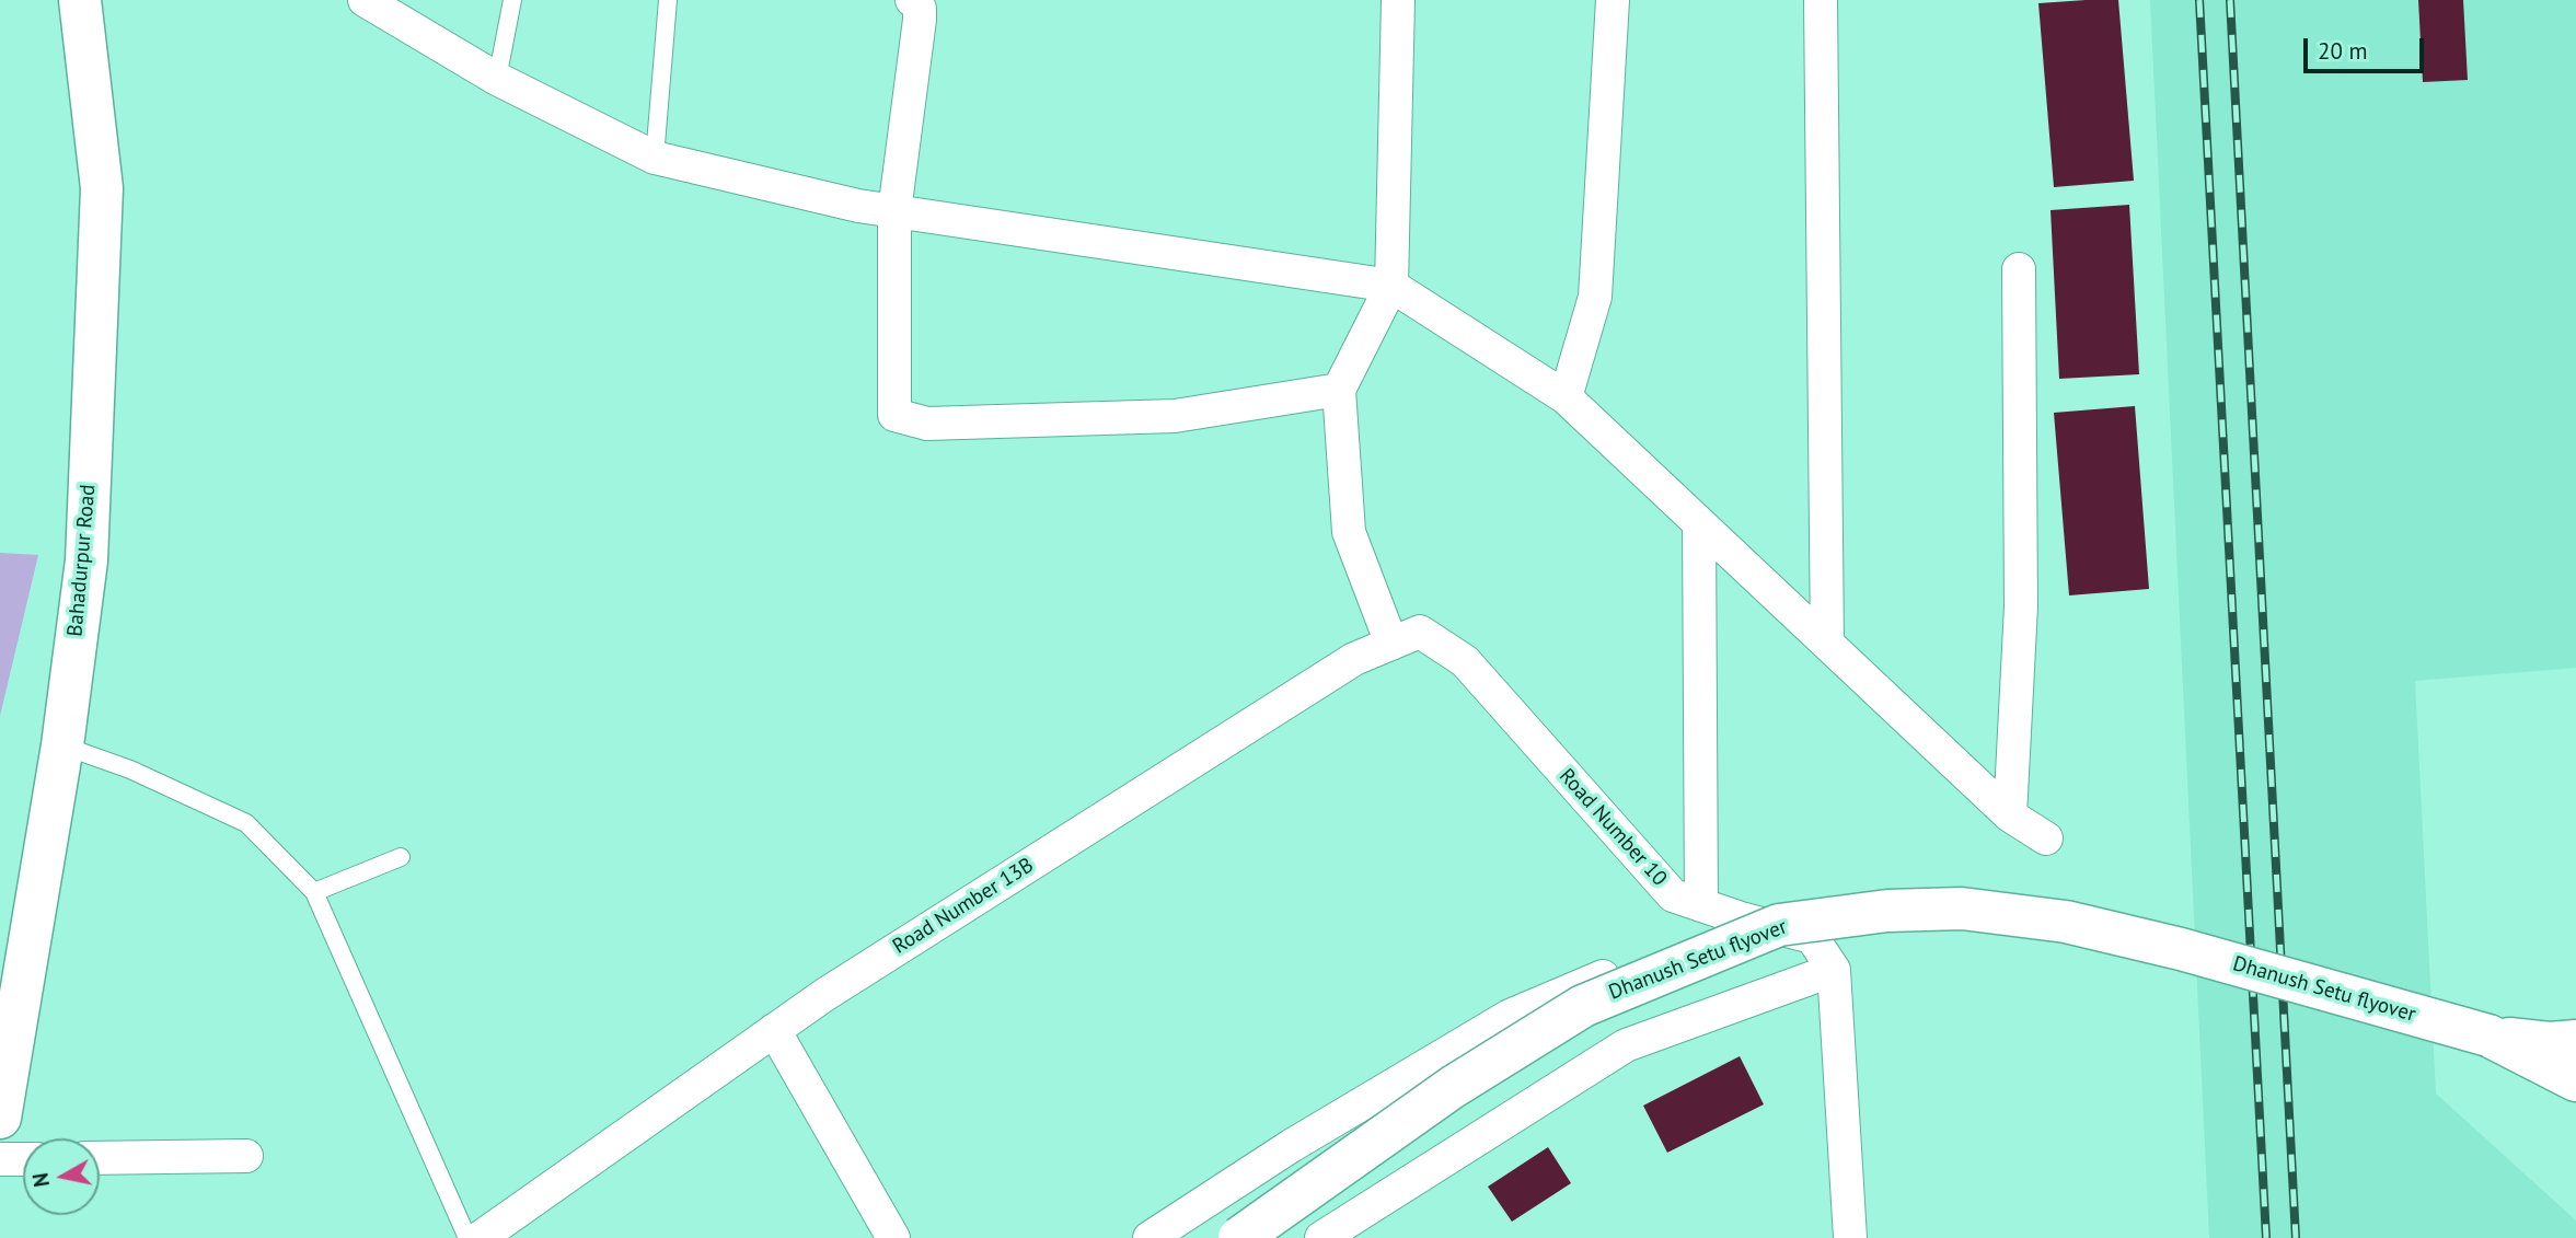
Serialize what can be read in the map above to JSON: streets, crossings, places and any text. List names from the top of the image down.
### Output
{
  "streets": {
    "main road": ["Bahadurpur Road", "Dhanush Setu flyover"],
    "street": ["Road Number 10", "Road Number 13B"]
  },
  "crossings": [
    ["Road Number 10", "Road Number 13B"]
  ],
  "scale_bar": "20 m",
  "north": "left"
}
